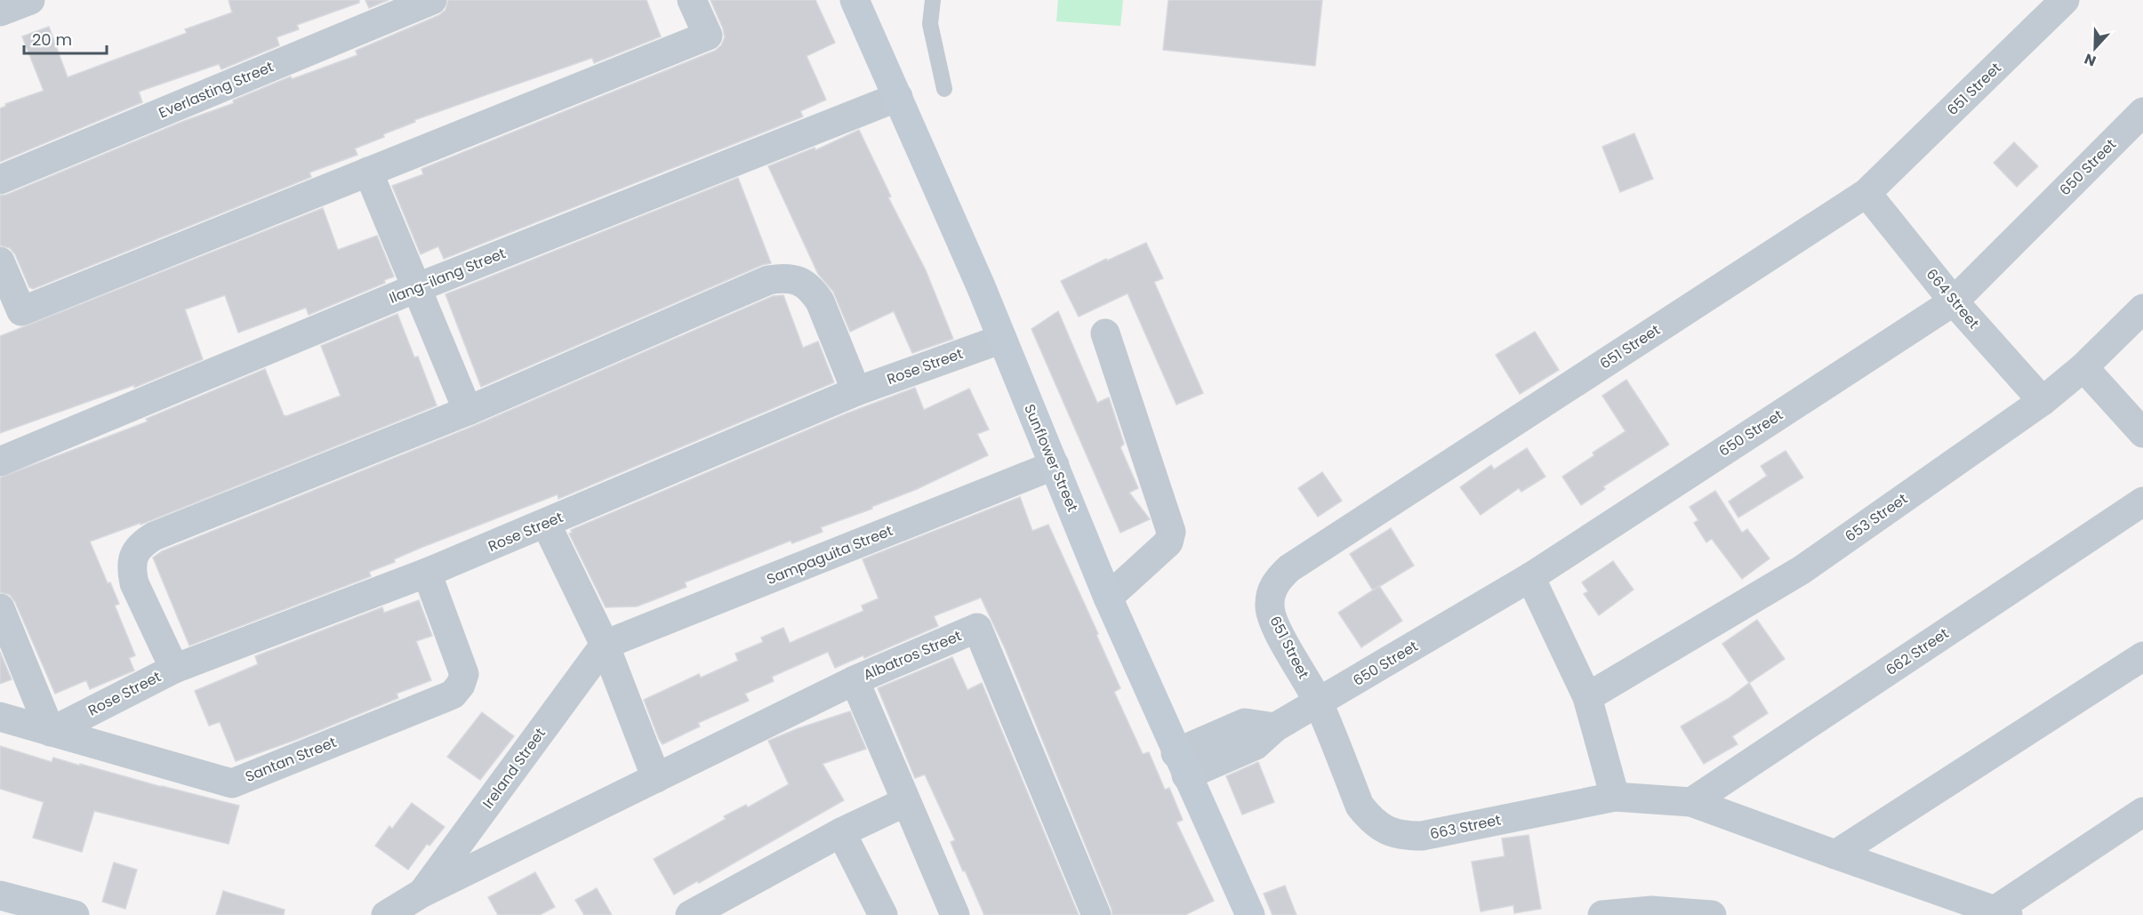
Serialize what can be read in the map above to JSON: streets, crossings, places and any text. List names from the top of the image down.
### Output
{
  "streets": {
    "main road": ["Sunflower Street"],
    "street": [
      "651 Street",
      "Everlasting Street",
      "650 Street",
      "Ilang-ilang Street",
      "664 Street",
      "Rose Street",
      "653 Street",
      "Sampaguita Street",
      "662 Street",
      "Albatros Street",
      "Santan Street",
      "Ireland Street",
      "663 Street"
    ]
  },
  "crossings": [
    ["651 Street", "650 Street"],
    ["651 Street", "664 Street"],
    ["651 Street", "663 Street"],
    ["650 Street", "664 Street"],
    ["650 Street", "Sunflower Street"],
    ["650 Street", "663 Street"],
    ["Ilang-ilang Street", "Sunflower Street"],
    ["664 Street", "653 Street"],
    ["Rose Street", "Sunflower Street"],
    ["Rose Street", "Santan Street"],
    ["Sunflower Street", "Sampaguita Street"],
    ["Sampaguita Street", "Ireland Street"],
    ["662 Street", "663 Street"]
  ],
  "scale_bar": "20 m",
  "north": "bottom"
}
